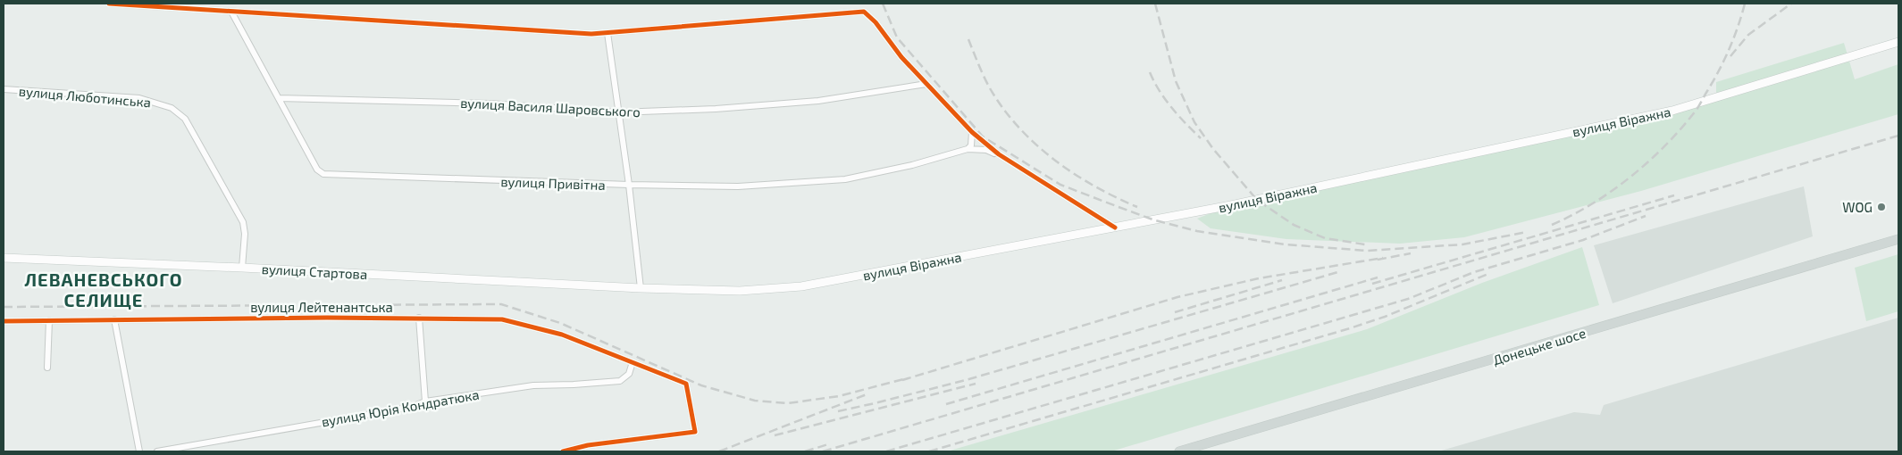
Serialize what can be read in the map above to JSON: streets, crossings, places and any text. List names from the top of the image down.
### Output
{
  "streets": {
    "main road": ["вулиця Віражна", "вулиця Стартова", "Донецьке шосе"],
    "street": [
      "вулиця Люботинська",
      "вулиця Василя Шаровського",
      "вулиця Привітна",
      "вулиця Лейтенантська",
      "вулиця Юрія Кондратюка"
    ]
  },
  "crossings": [
    ["вулиця Люботинська", "вулиця Стартова"],
    ["вулиця Василя Шаровського", "вулиця Привітна"],
    ["вулиця Віражна", "вулиця Стартова"],
    ["вулиця Лейтенантська", "вулиця Юрія Кондратюка"]
  ],
  "districts": ["ЛЕВАНЕВСЬКОГО СЕЛИЩЕ"],
  "places": ["WOG"]
}
